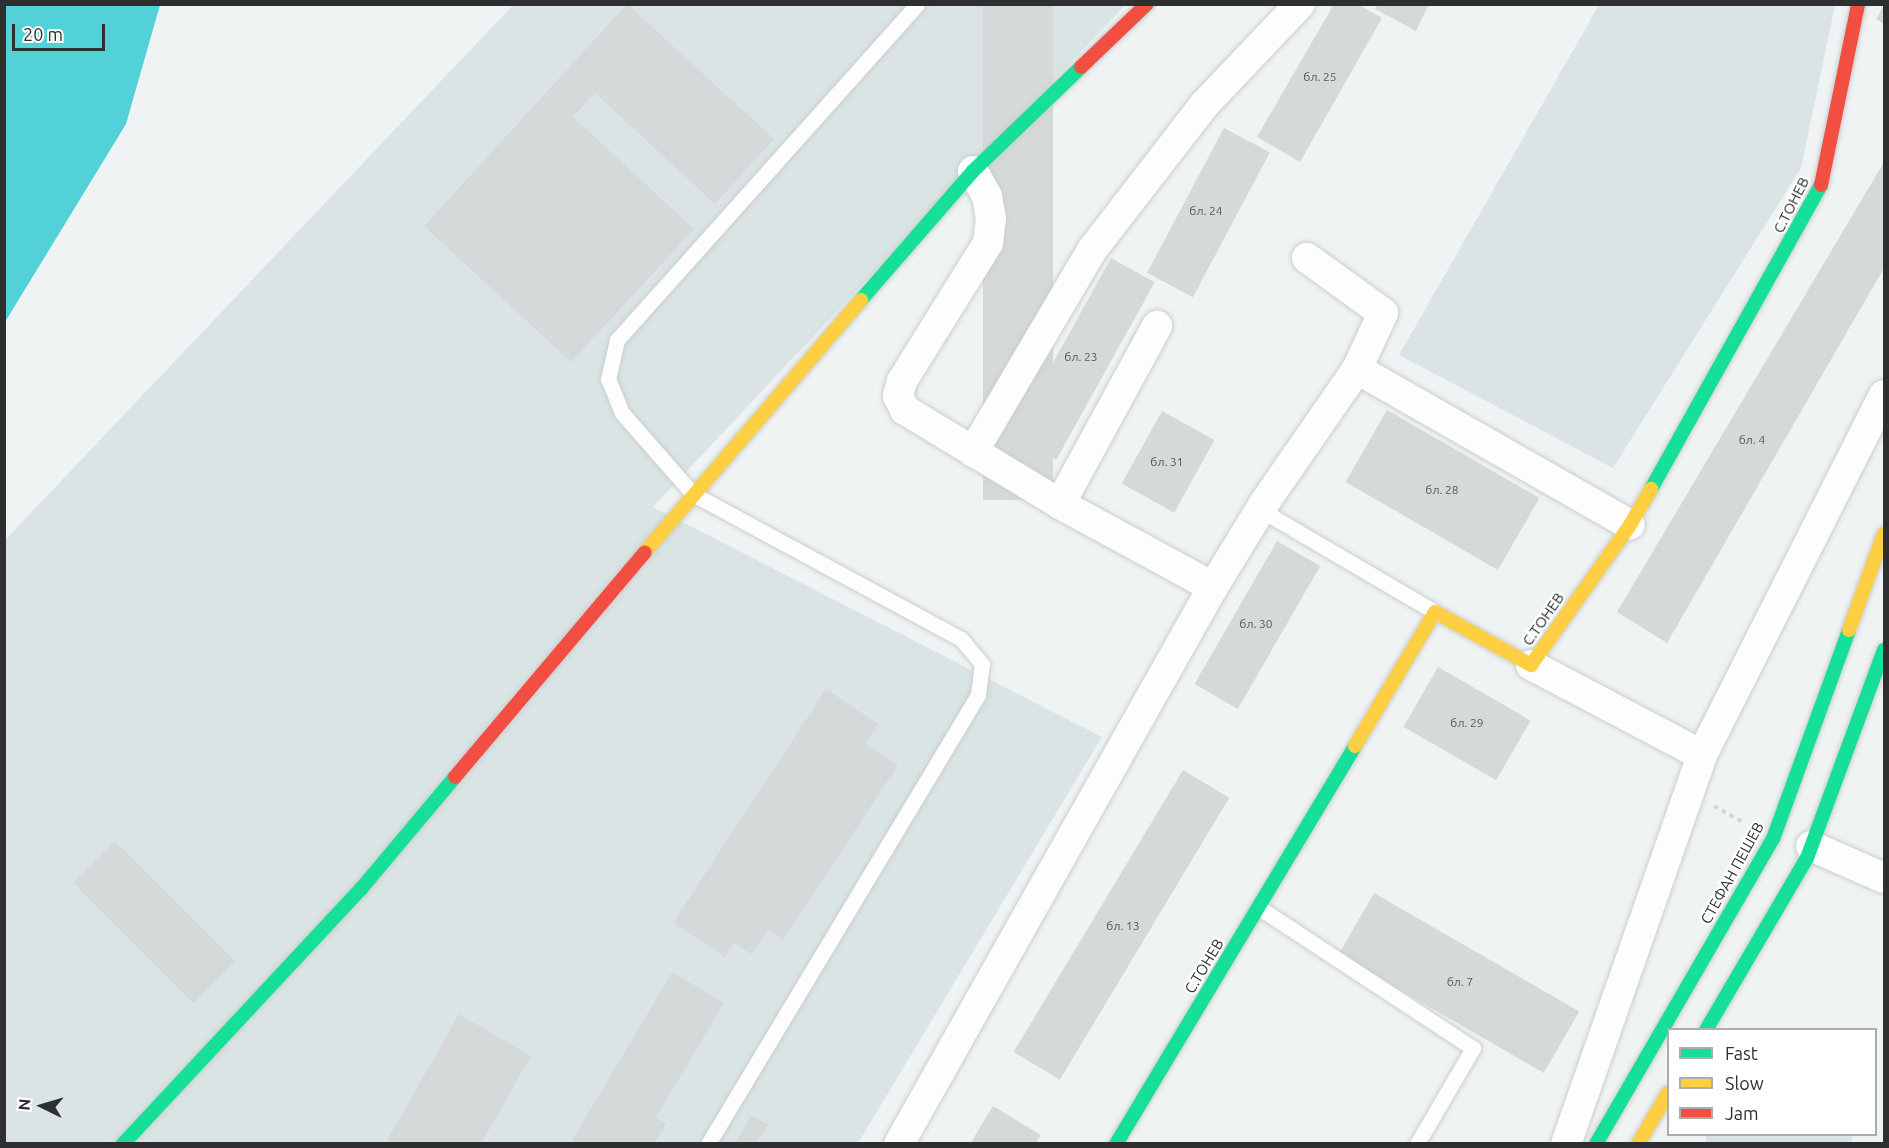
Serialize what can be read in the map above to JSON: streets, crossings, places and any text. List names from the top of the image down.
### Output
{
  "streets": {
    "street": ["С.ТОНЕВ", "СТЕФАН ПЕШЕВ"]
  },
  "house_numbers": [
    "бл. 25",
    "бл. 24",
    "бл. 23",
    "бл. 4",
    "бл. 31",
    "бл. 28",
    "бл. 30",
    "бл. 29",
    "бл. 13",
    "бл. 7"
  ],
  "legend": ["Fast", "Slow", "Jam"],
  "scale_bar": "20 m",
  "north": "left"
}
